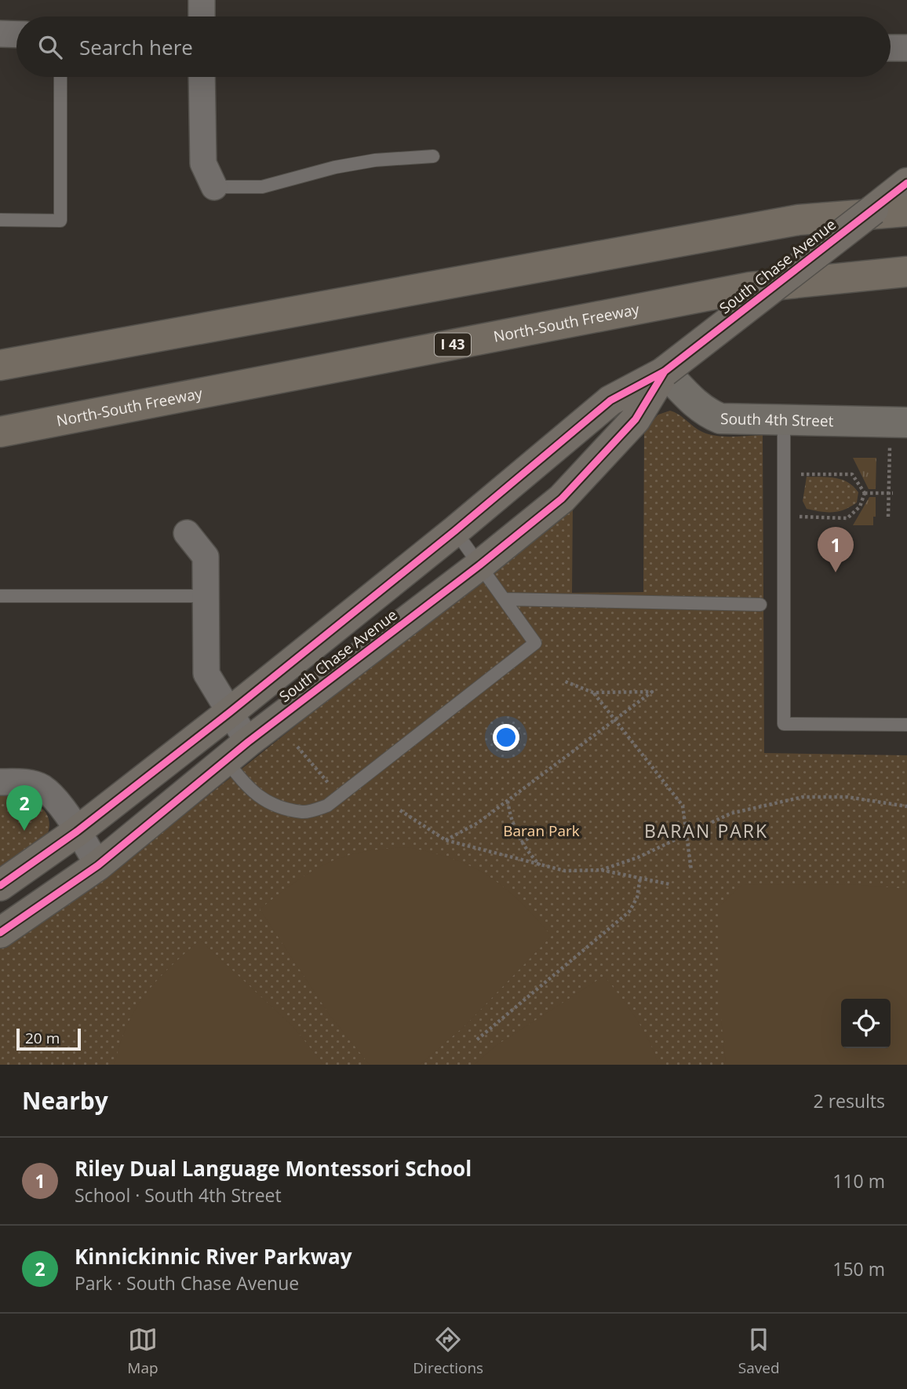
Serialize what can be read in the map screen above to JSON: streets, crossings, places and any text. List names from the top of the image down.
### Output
{
  "streets": {
    "highway": ["North-South Freeway", "I 43"],
    "main road": ["South Chase Avenue"],
    "street": ["South 4th Street"]
  },
  "crossings": [
    ["South Chase Avenue", "South 4th Street"]
  ],
  "districts": ["BARAN PARK"],
  "parks": ["Baran Park"],
  "scale_bar": "20 m",
  "page": {
    "search": "Search here",
    "pins": ["1", "2"],
    "scale": "20 m",
    "heading": ["Nearby", "2 results"],
    "list": [
      {
        "mark": "1",
        "name": "Riley Dual Language Montessori School",
        "note": "School · South 4th Street",
        "value": "110 m"
      },
      {
        "mark": "2",
        "name": "Kinnickinnic River Parkway",
        "note": "Park · South Chase Avenue",
        "value": "150 m"
      }
    ],
    "nav": ["Map", "Directions", "Saved"]
  }
}
